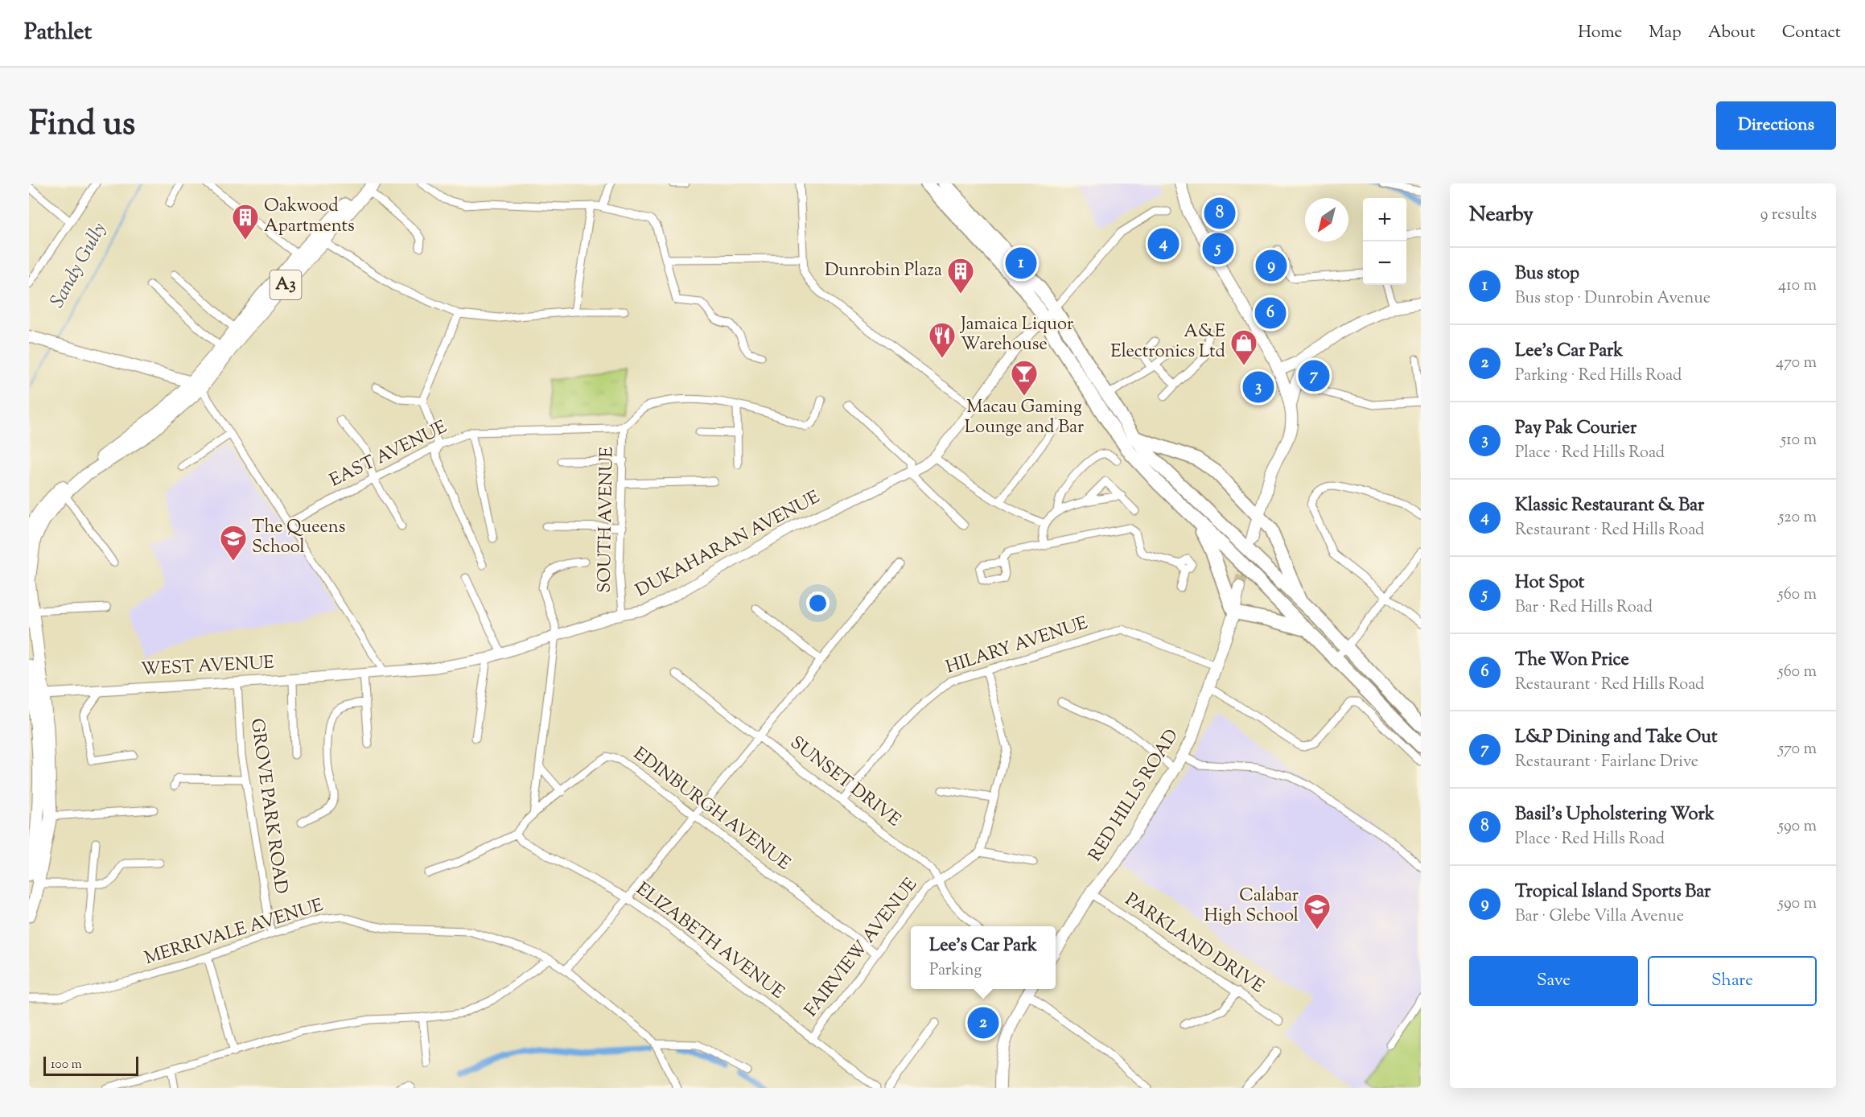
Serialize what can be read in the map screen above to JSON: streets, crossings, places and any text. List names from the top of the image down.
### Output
{
  "streets": {
    "main road": ["A3", "RED HILLS ROAD"],
    "street": [
      "EAST AVENUE",
      "SOUTH AVENUE",
      "DUKAHARAN AVENUE",
      "HILARY AVENUE",
      "WEST AVENUE",
      "SUNSET DRIVE",
      "GROVE PARK ROAD",
      "EDINBURGH AVENUE",
      "MERRIVALE AVENUE",
      "ELIZABETH AVENUE",
      "PARKLAND DRIVE",
      "FAIRVIEW AVENUE"
    ]
  },
  "crossings": [
    ["A3", "WEST AVENUE"],
    ["EAST AVENUE", "SOUTH AVENUE"],
    ["SOUTH AVENUE", "DUKAHARAN AVENUE"],
    ["DUKAHARAN AVENUE", "WEST AVENUE"],
    ["HILARY AVENUE", "SUNSET DRIVE"],
    ["HILARY AVENUE", "RED HILLS ROAD"],
    ["WEST AVENUE", "GROVE PARK ROAD"],
    ["SUNSET DRIVE", "FAIRVIEW AVENUE"],
    ["RED HILLS ROAD", "PARKLAND DRIVE"],
    ["GROVE PARK ROAD", "MERRIVALE AVENUE"],
    ["EDINBURGH AVENUE", "ELIZABETH AVENUE"],
    ["EDINBURGH AVENUE", "FAIRVIEW AVENUE"],
    ["ELIZABETH AVENUE", "FAIRVIEW AVENUE"]
  ],
  "water": ["Sandy Gully"],
  "places": {
    "building": ["Oakwood Apartments", "Dunrobin Plaza"],
    "restaurant": ["Jamaica Liquor Warehouse"],
    "shop": ["A&E Electronics Ltd"],
    "bar": ["Macau Gaming Lounge and Bar"],
    "school or university": ["The Queens School", "Calabar High School"]
  },
  "scale_bar": "100 m",
  "north": "bottom left",
  "page": {
    "header": "Pathlet",
    "nav": [
      "Home",
      "Map",
      "About",
      "Contact"
    ],
    "title": "Find us",
    "buttons": [
      "Directions",
      ["Save", "Share"]
    ],
    "heading": ["Nearby", "9 results"],
    "pins": [
      "8",
      "4",
      "5",
      "1",
      "9",
      "6",
      "7",
      "3",
      "2"
    ],
    "map_buttons": ["+", "−"],
    "list": [
      {
        "mark": "1",
        "name": "Bus stop",
        "note": "Bus stop · Dunrobin Avenue",
        "value": "410 m"
      },
      {
        "mark": "2",
        "name": "Lee's Car Park",
        "note": "Parking · Red Hills Road",
        "value": "470 m"
      },
      {
        "mark": "3",
        "name": "Pay Pak Courier",
        "note": "Place · Red Hills Road",
        "value": "510 m"
      },
      {
        "mark": "4",
        "name": "Klassic Restaurant & Bar",
        "note": "Restaurant · Red Hills Road",
        "value": "520 m"
      },
      {
        "mark": "5",
        "name": "Hot Spot",
        "note": "Bar · Red Hills Road",
        "value": "560 m"
      },
      {
        "mark": "6",
        "name": "The Won Price",
        "note": "Restaurant · Red Hills Road",
        "value": "560 m"
      },
      {
        "mark": "7",
        "name": "L&P Dining and Take Out",
        "note": "Restaurant · Fairlane Drive",
        "value": "570 m"
      },
      {
        "mark": "8",
        "name": "Basil's Upholstering Work",
        "note": "Place · Red Hills Road",
        "value": "590 m"
      },
      {
        "mark": "9",
        "name": "Tropical Island Sports Bar",
        "note": "Bar · Glebe Villa Avenue",
        "value": "590 m"
      }
    ],
    "popup": ["Lee's Car Park", "Parking"],
    "scale": "100 m"
  }
}
